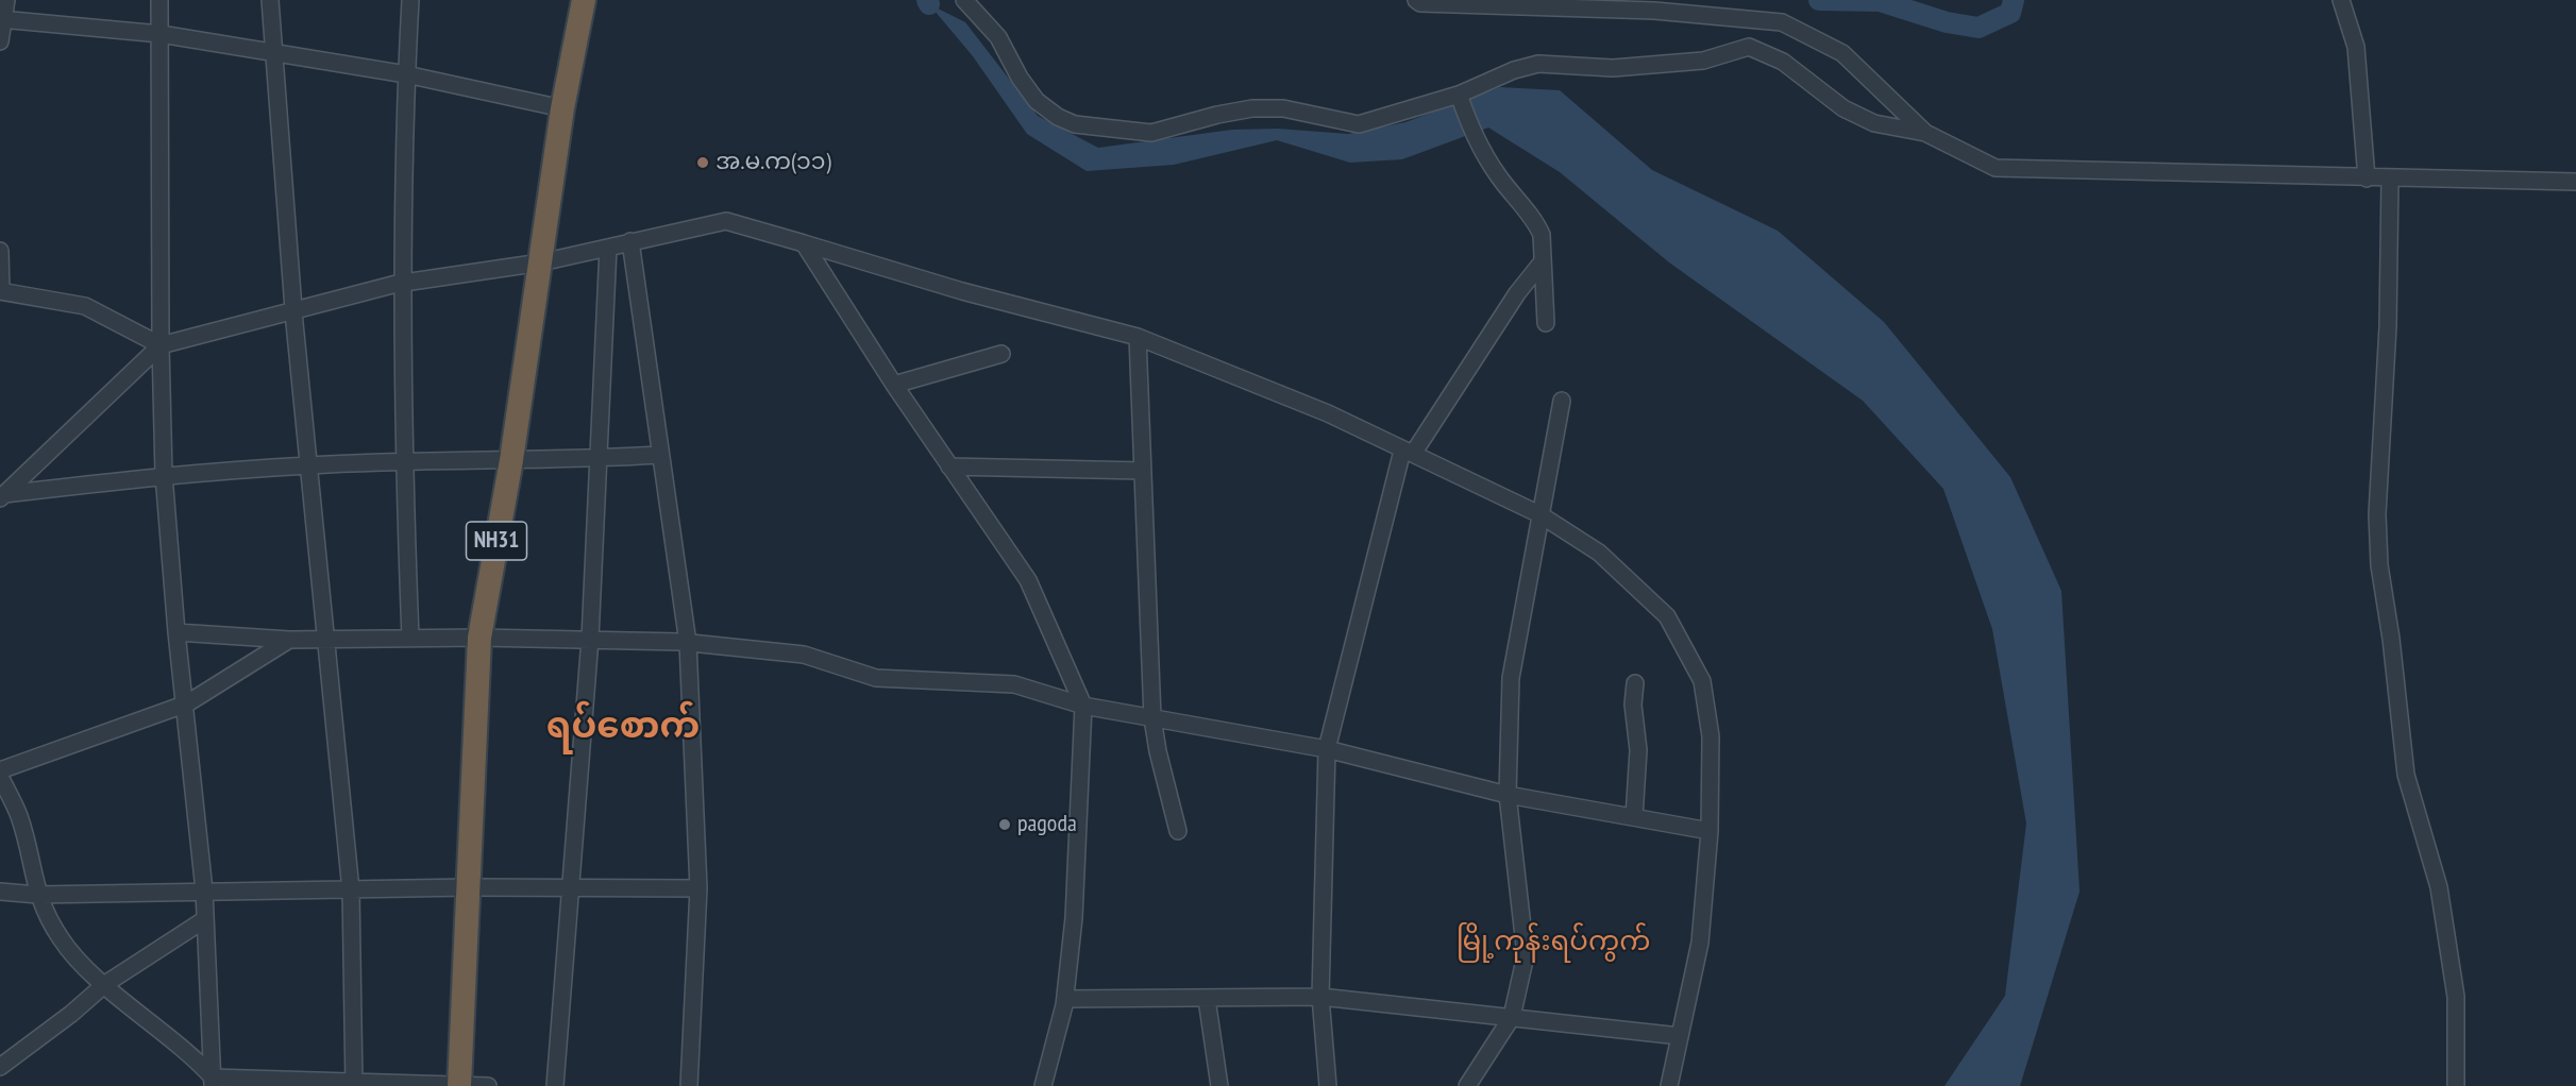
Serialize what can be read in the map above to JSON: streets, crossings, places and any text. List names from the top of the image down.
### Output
{
  "streets": {
    "highway": ["NH31"]
  },
  "districts": ["ရပ်စောက်", "မြို့ကုန်းရပ်ကွက်"],
  "places": ["အ.မ.က(၁၁)", "pagoda"]
}
